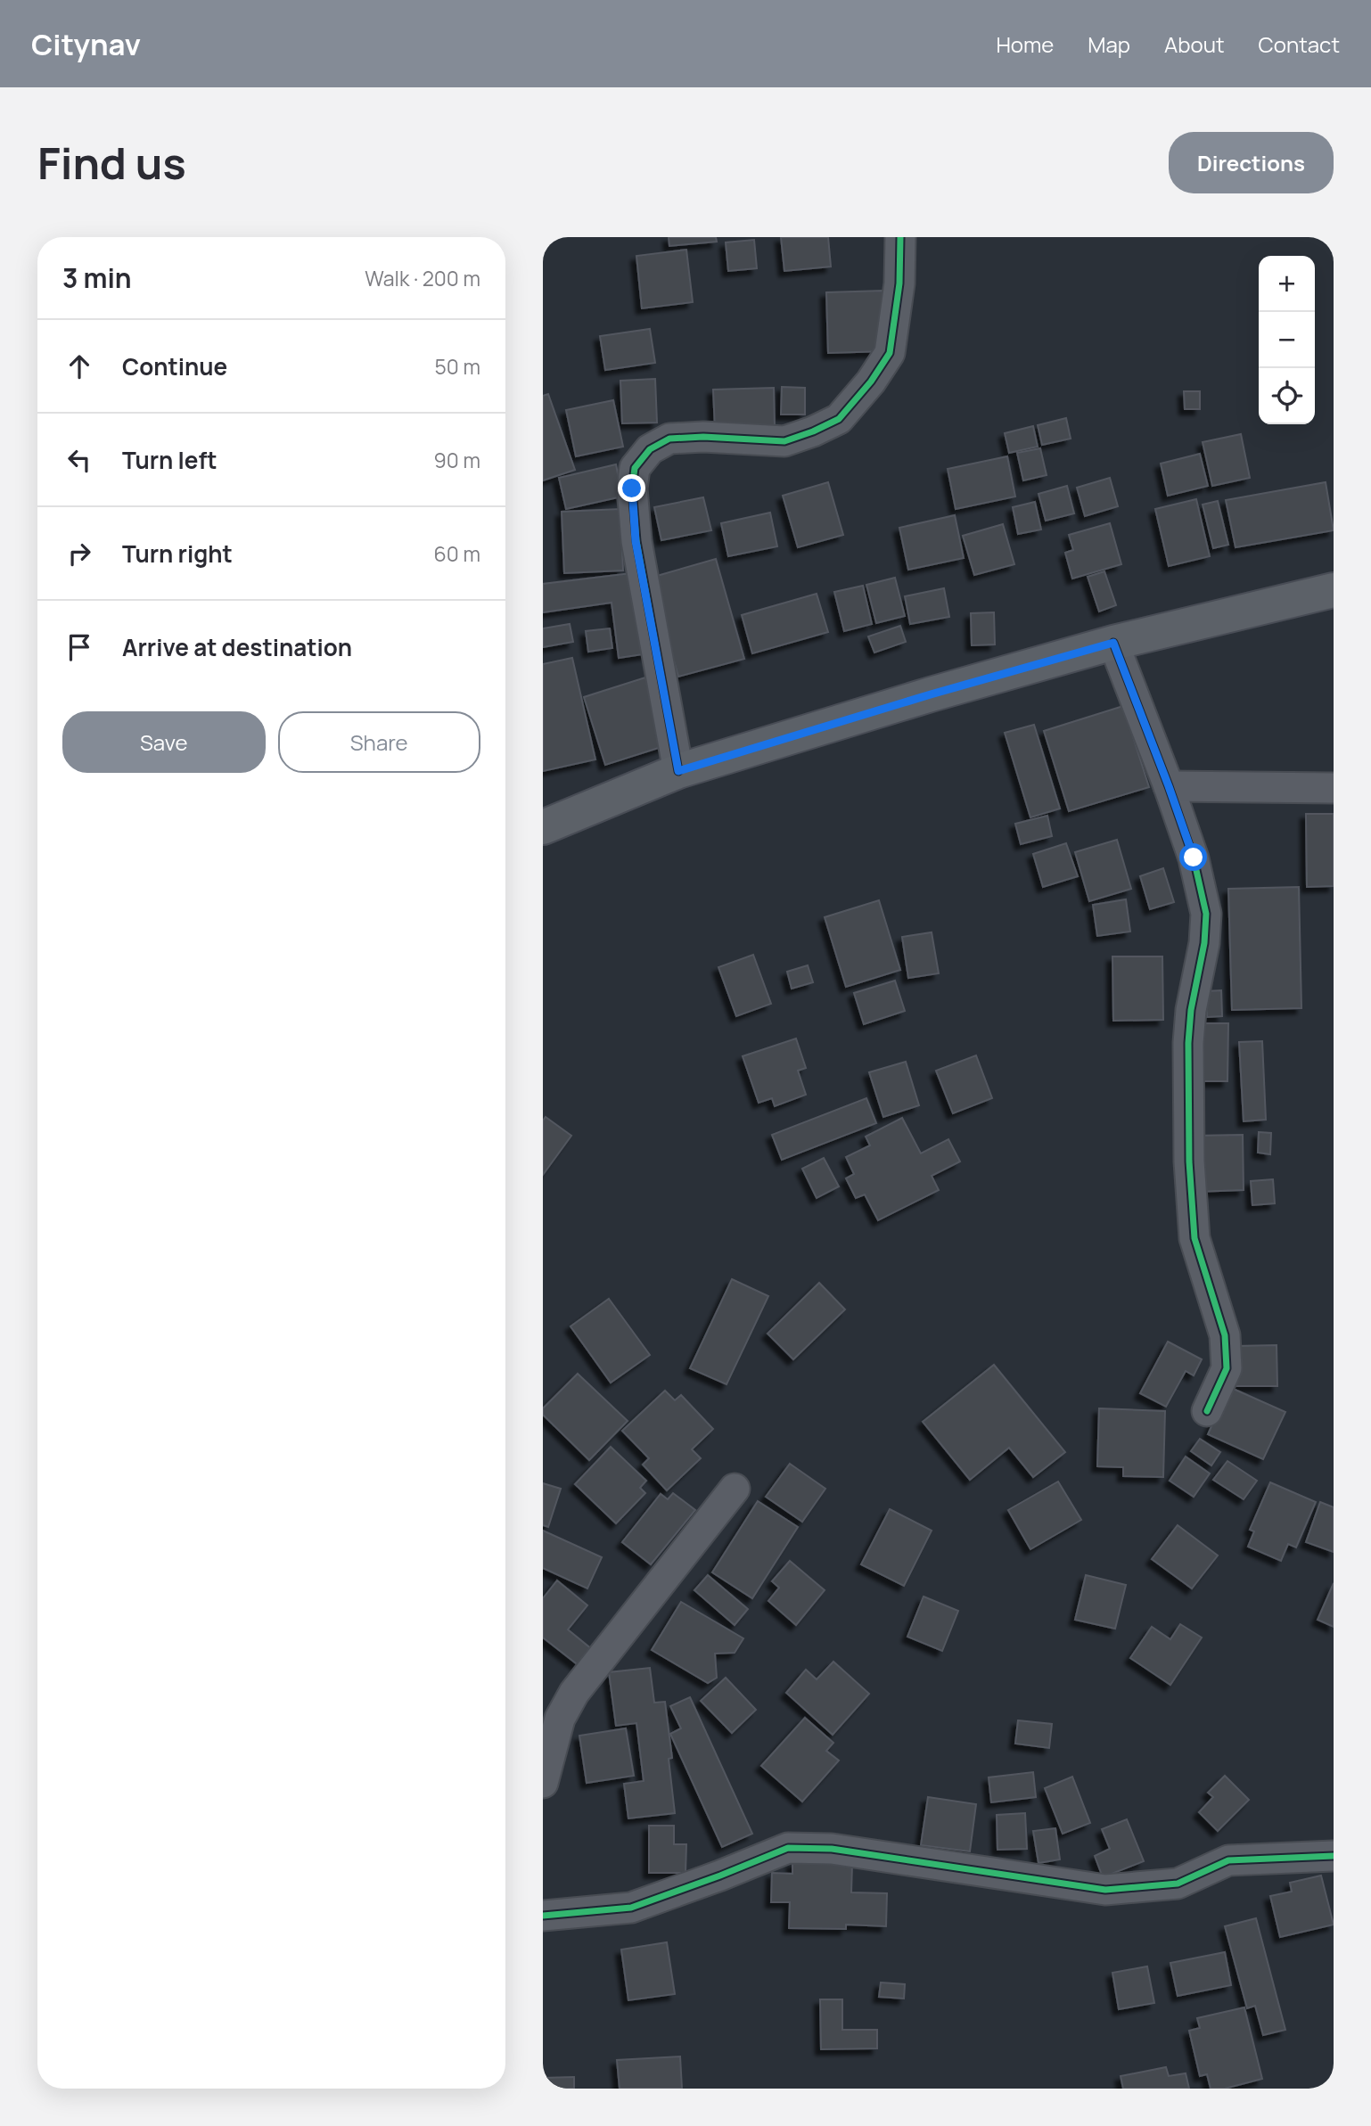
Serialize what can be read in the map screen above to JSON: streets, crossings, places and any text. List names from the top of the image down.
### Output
{
  "page": {
    "header": "Citynav",
    "nav": [
      "Home",
      "Map",
      "About",
      "Contact"
    ],
    "buttons": [
      "Directions",
      ["Save", "Share"]
    ],
    "title": "Find us",
    "heading": ["3 min", "Walk · 200 m"],
    "map_buttons": ["+", "−"],
    "list": [
      ["Continue", "50 m"],
      ["Turn left", "90 m"],
      ["Turn right", "60 m"],
      "Arrive at destination"
    ]
  }
}
